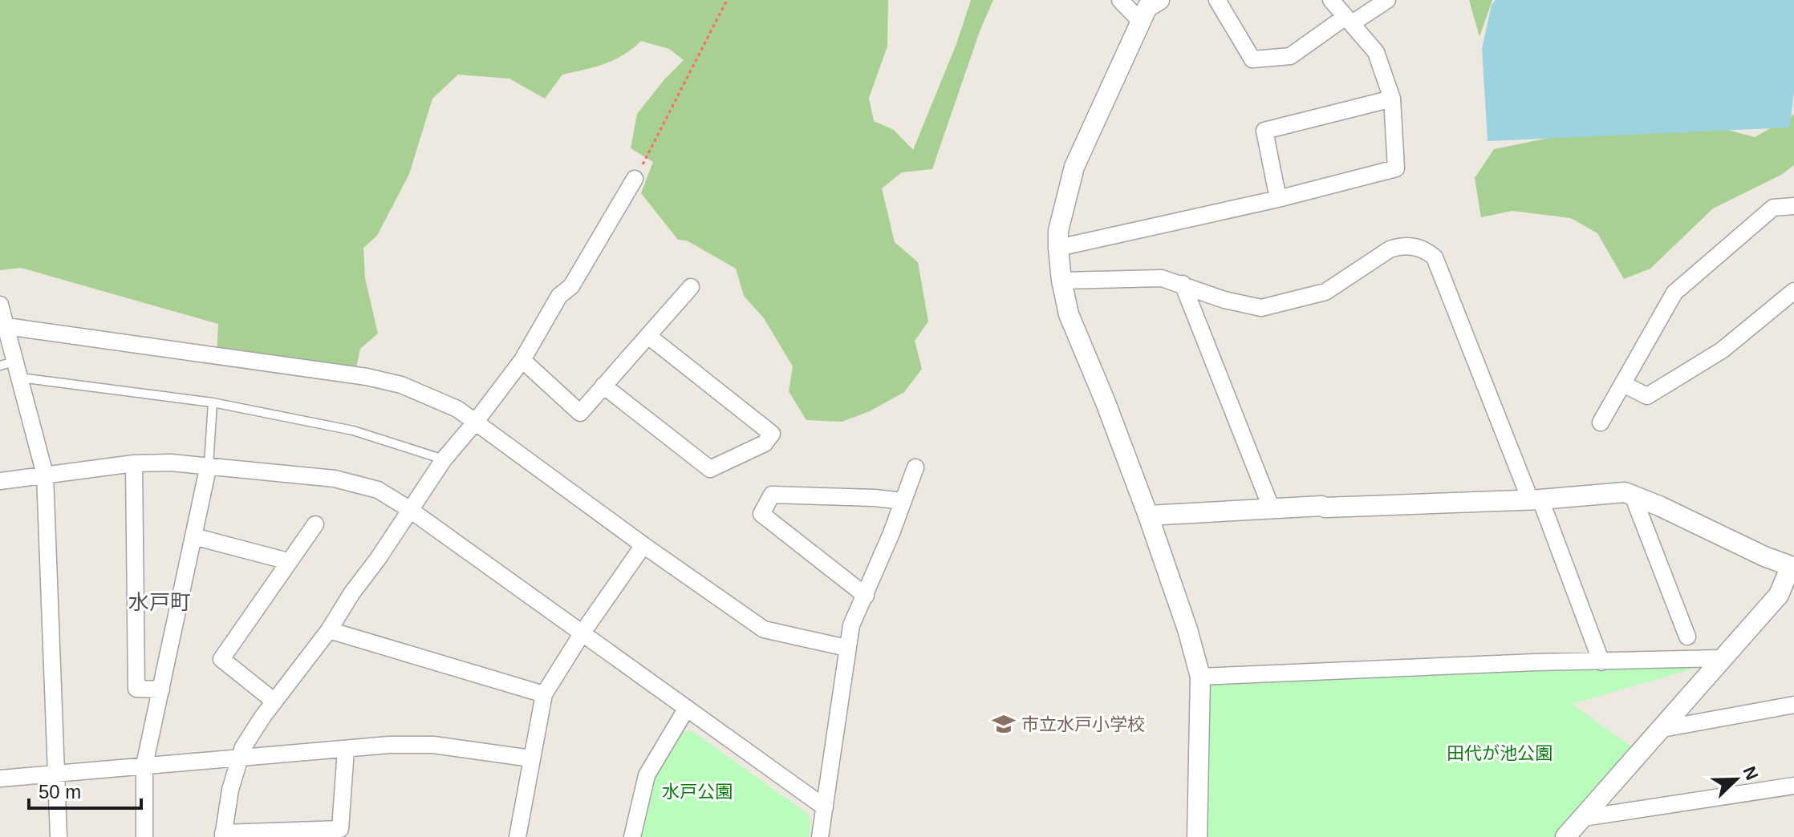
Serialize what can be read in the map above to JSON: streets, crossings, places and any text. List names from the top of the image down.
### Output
{
  "districts": ["水戸町"],
  "parks": ["田代が池公園", "水戸公園"],
  "places": {
    "school or university": ["市立水戸小学校"]
  },
  "scale_bar": "50 m",
  "north": "top right"
}
